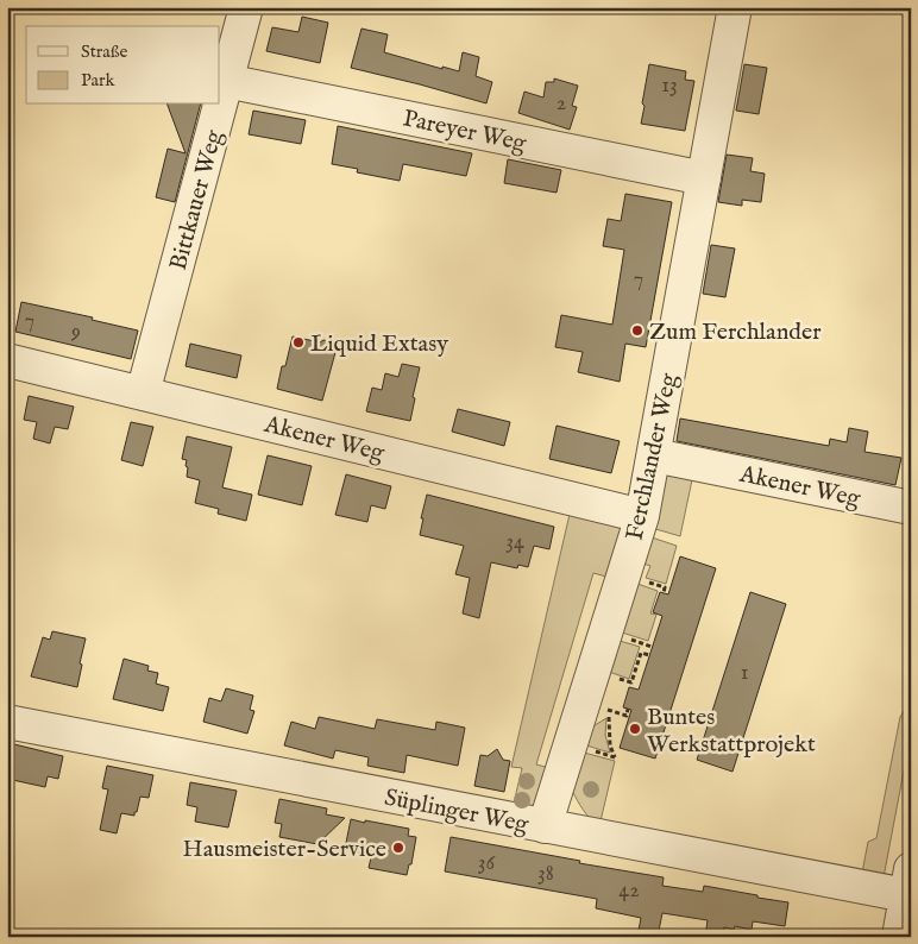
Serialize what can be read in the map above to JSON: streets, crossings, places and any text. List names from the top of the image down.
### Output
{
  "streets": {
    "street": [
      "Pareyer Weg",
      "Bittkauer Weg",
      "Akener Weg",
      "Ferchlander Weg",
      "Süplinger Weg"
    ]
  },
  "crossings": [
    ["Pareyer Weg", "Bittkauer Weg"],
    ["Pareyer Weg", "Ferchlander Weg"],
    ["Bittkauer Weg", "Akener Weg"],
    ["Akener Weg", "Ferchlander Weg"],
    ["Ferchlander Weg", "Süplinger Weg"]
  ],
  "places": [
    "Zum Ferchlander",
    "Liquid Extasy",
    "Buntes Werkstattprojekt",
    "Hausmeister-Service"
  ],
  "house_numbers": [
    "13",
    "2",
    "7",
    "7",
    "9",
    "34",
    "1",
    "36",
    "38",
    "42"
  ],
  "legend": ["Straße", "Park"]
}
